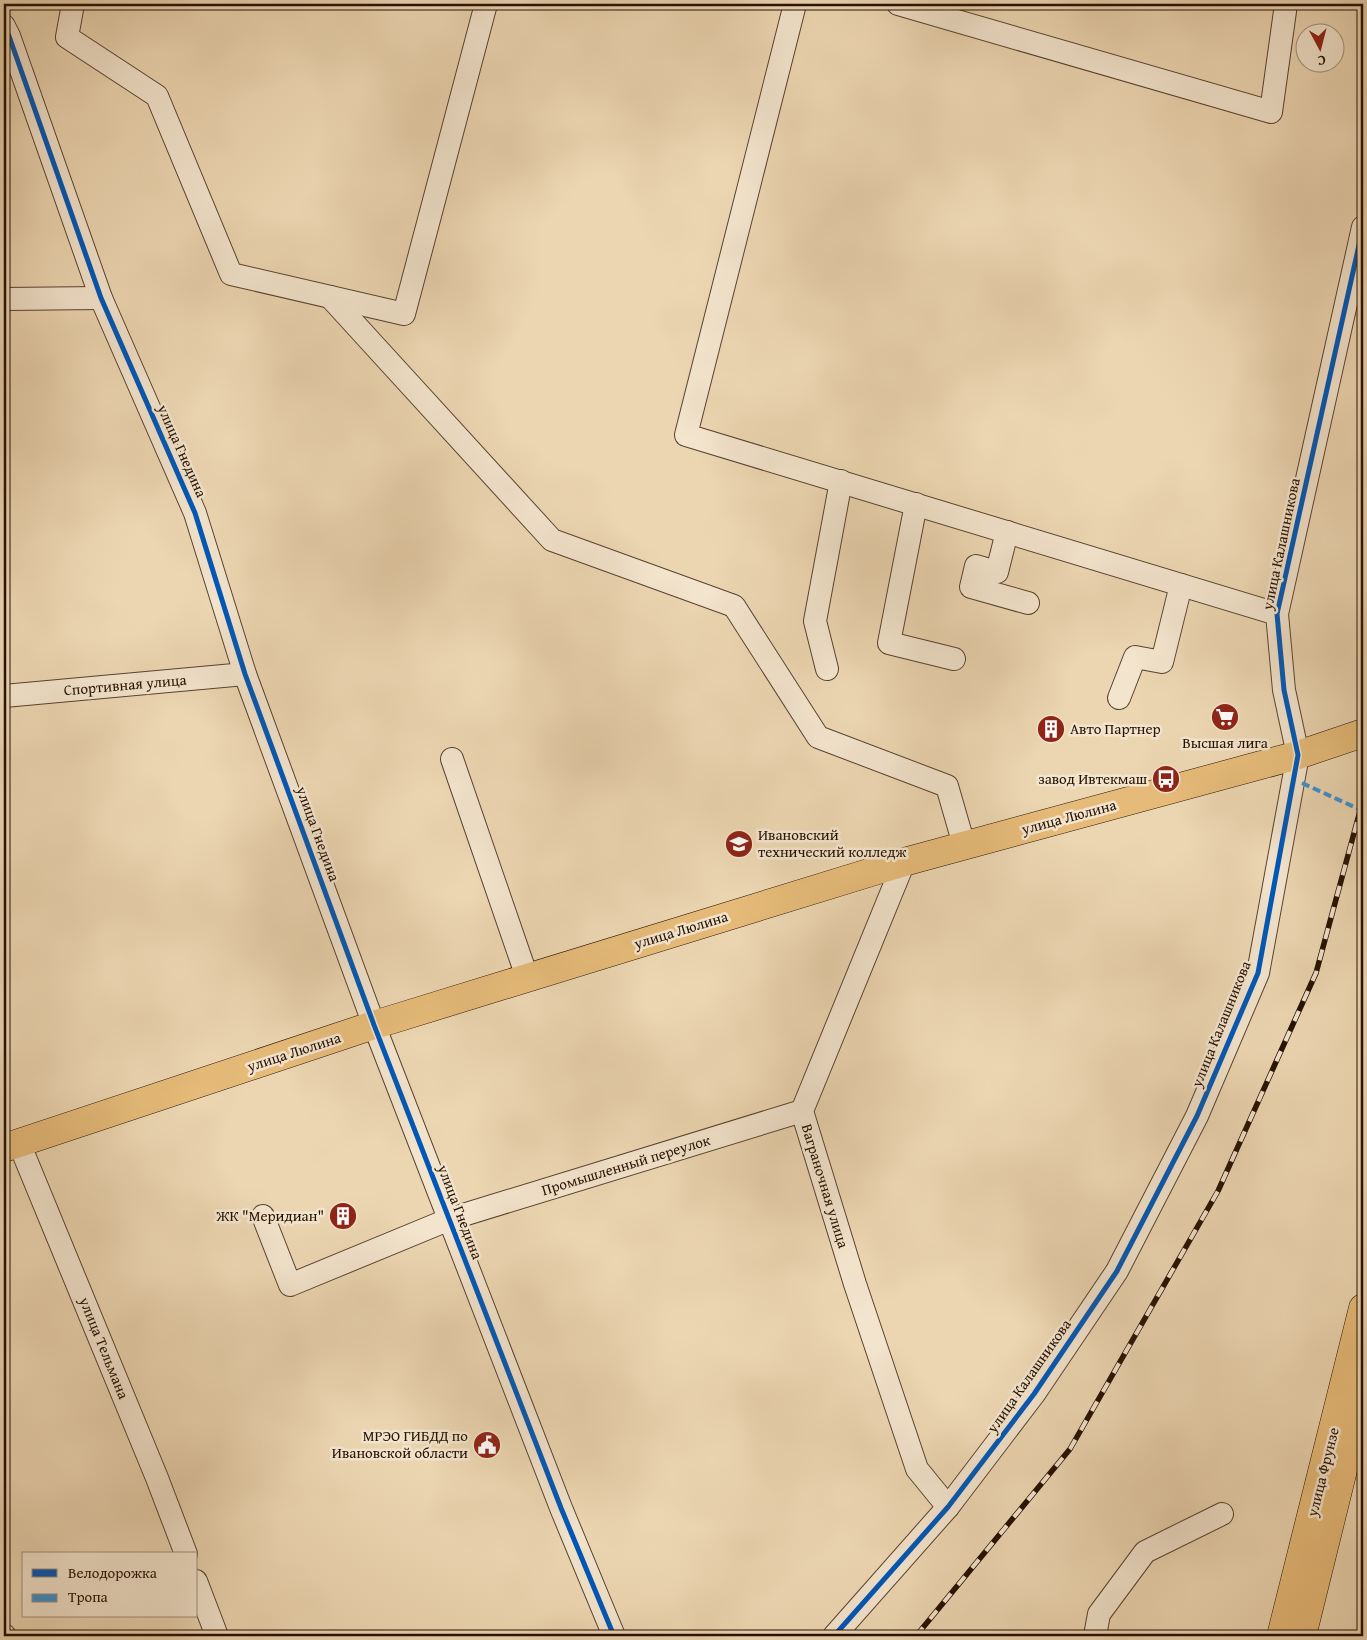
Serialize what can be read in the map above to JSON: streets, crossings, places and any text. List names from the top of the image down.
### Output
{
  "streets": {
    "main road": ["улица Люлина", "улица Фрунзе"],
    "street": [
      "улица Гнедина",
      "улица Калашникова",
      "Спортивная улица",
      "Промышленный переулок",
      "Ваграночная улица",
      "улица Тельмана"
    ]
  },
  "crossings": [
    ["улица Гнедина", "Спортивная улица"],
    ["улица Гнедина", "улица Люлина"],
    ["улица Гнедина", "Промышленный переулок"],
    ["улица Калашникова", "улица Люлина"],
    ["улица Калашникова", "Ваграночная улица"],
    ["улица Люлина", "Ваграночная улица"],
    ["улица Люлина", "улица Тельмана"],
    ["Промышленный переулок", "Ваграночная улица"]
  ],
  "places": {
    "supermarket": ["Высшая лига"],
    "building": ["Авто Партнер", "ЖК \"Меридиан\""],
    "bus stop": ["завод Ивтекмаш"],
    "school or university": ["Ивановский технический колледж"],
    "public building": ["МРЭО ГИБДД по Ивановской области"]
  },
  "legend": ["Велодорожка", "Тропа"],
  "north": "bottom"
}
